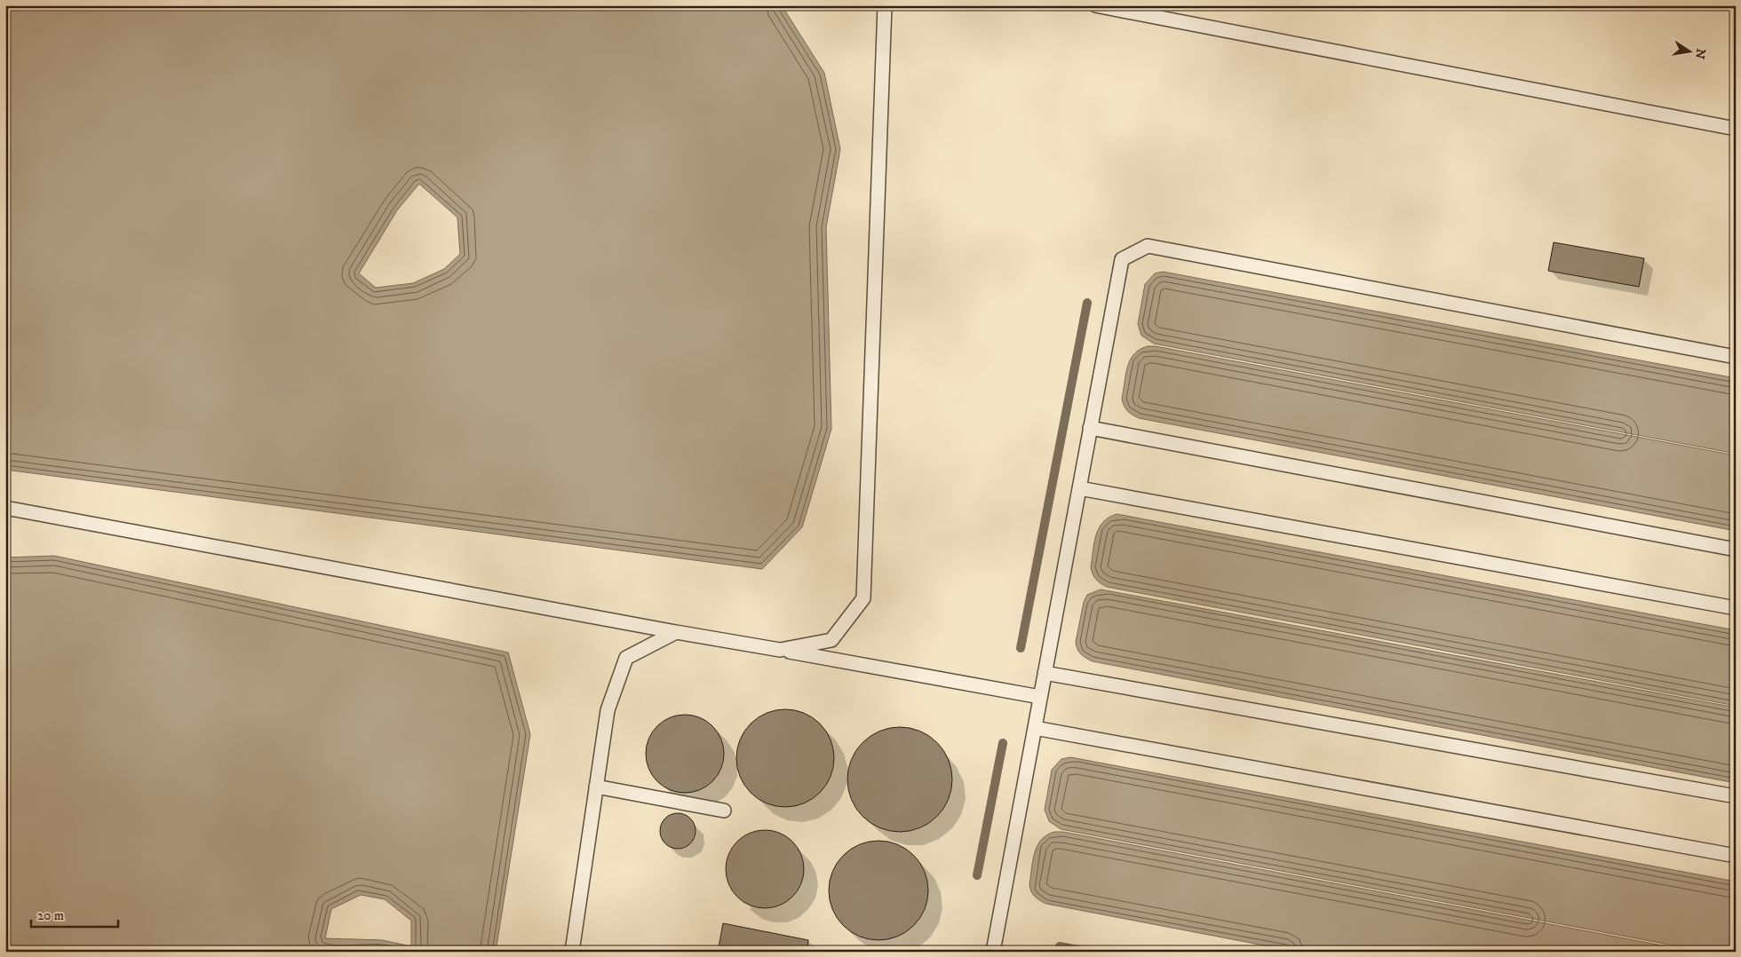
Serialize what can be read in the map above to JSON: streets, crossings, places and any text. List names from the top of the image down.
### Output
{
  "scale_bar": "20 m",
  "north": "right"
}
